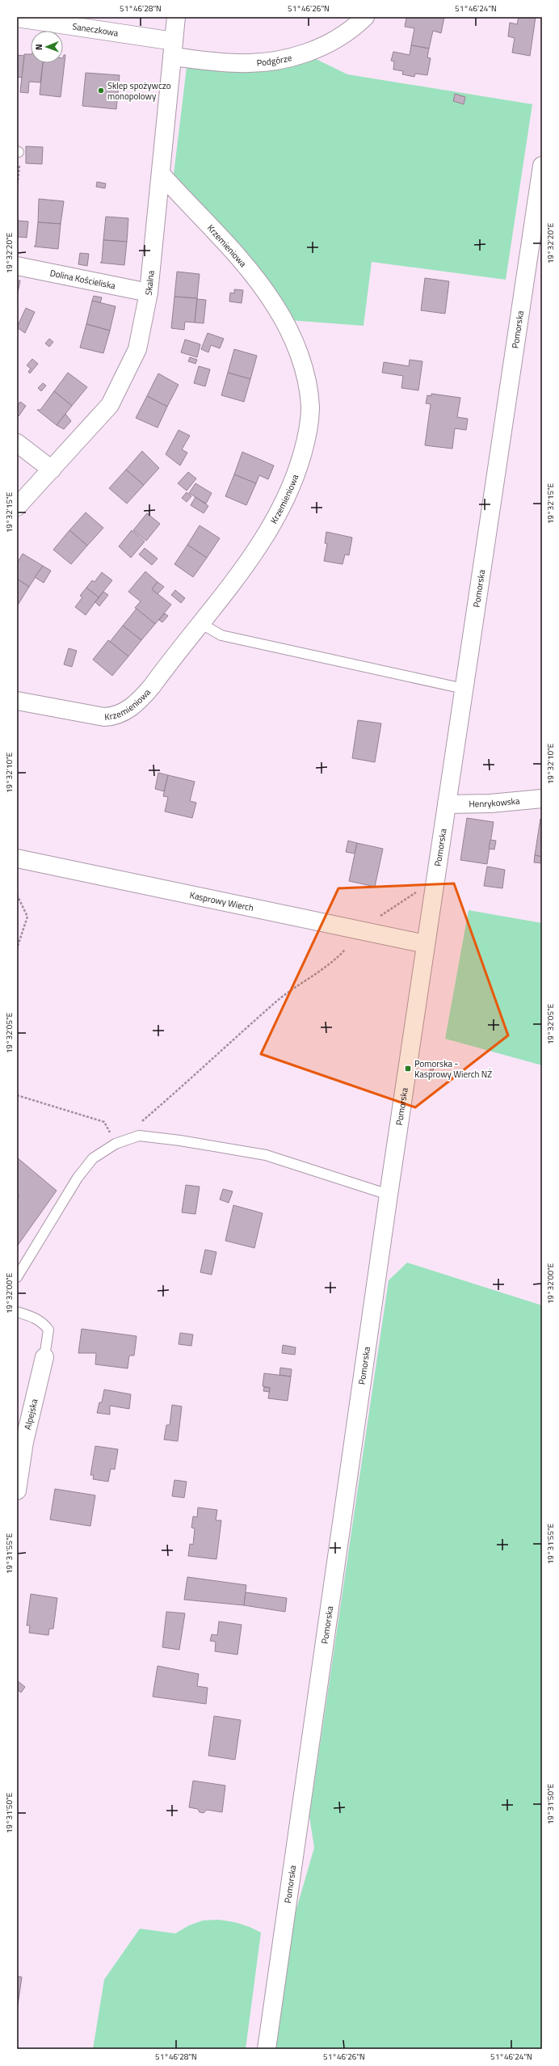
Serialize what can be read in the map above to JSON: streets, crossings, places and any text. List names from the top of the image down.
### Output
{
  "streets": {
    "street": [
      "Saneczkowa",
      "Podgórze",
      "Krzemieniowa",
      "Dolina Kościeliska",
      "Skalna",
      "Pomorska",
      "Henrykowska",
      "Kasprowy Wierch",
      "Alpejska"
    ]
  },
  "crossings": [
    ["Saneczkowa", "Podgórze"],
    ["Saneczkowa", "Skalna"],
    ["Podgórze", "Skalna"],
    ["Krzemieniowa", "Skalna"],
    ["Dolina Kościeliska", "Skalna"],
    ["Pomorska", "Henrykowska"],
    ["Pomorska", "Kasprowy Wierch"]
  ],
  "places": {
    "other": ["Sklep spożywczo monopolowy"],
    "transit": ["Pomorska - Kasprowy Wierch NŻ"]
  },
  "north": "left",
  "coordinates": [
    "51°46'28\"N",
    "51°46'26\"N",
    "51°46'24\"N",
    "19°32'20\"E",
    "19°32'15\"E",
    "19°32'10\"E",
    "19°32'05\"E",
    "19°32'00\"E",
    "19°31'55\"E",
    "19°31'50\"E"
  ]
}
